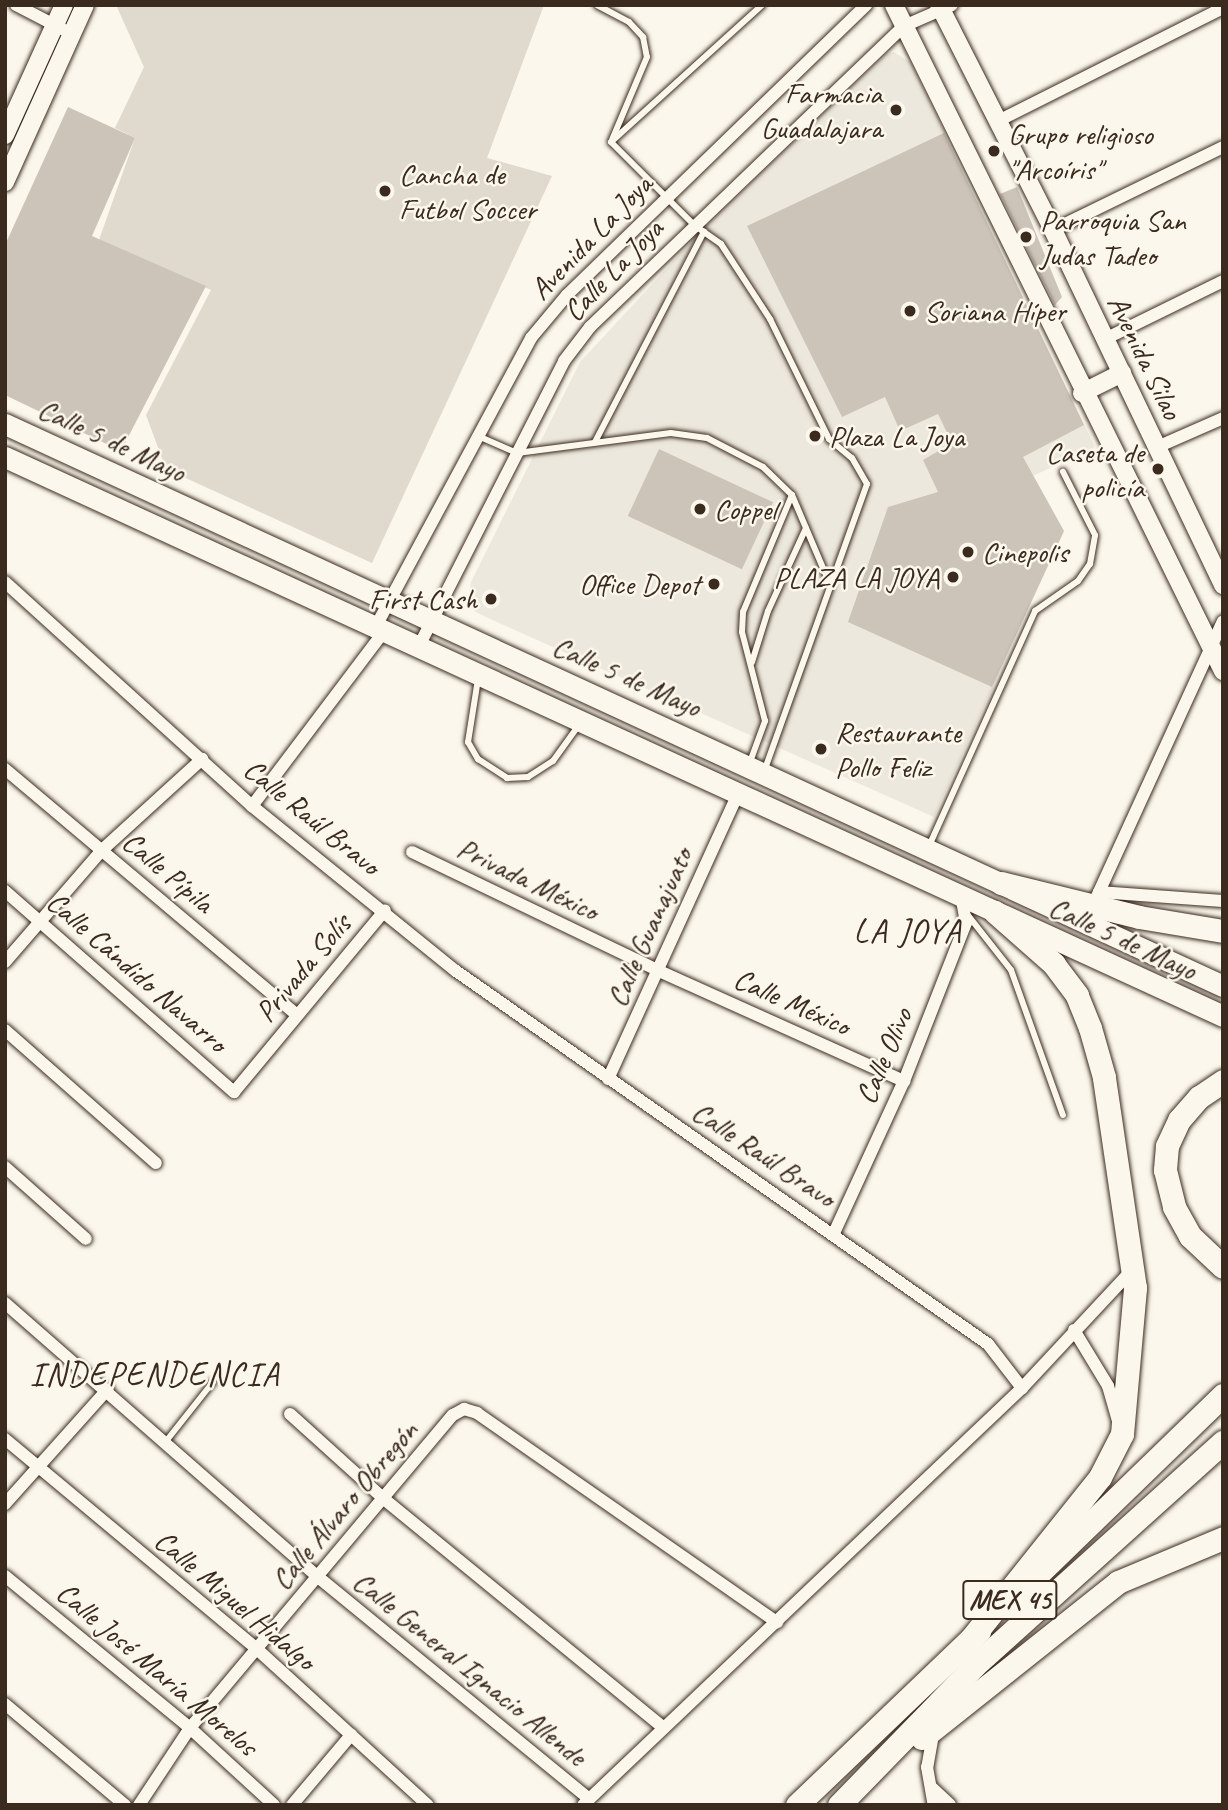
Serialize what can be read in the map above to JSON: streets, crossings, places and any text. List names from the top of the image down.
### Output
{
  "streets": {
    "highway": ["MEX 45"],
    "main road": ["Calle 5 de Mayo"],
    "street": [
      "Avenida La Joya",
      "Calle La Joya",
      "Avenida Silao",
      "Calle Raúl Bravo",
      "Calle Pípila",
      "Privada México",
      "Calle Guanajuato",
      "Privada Solís",
      "Calle Cándido Navarro",
      "Calle México",
      "Calle Olivo",
      "Calle Álvaro Obregón",
      "Calle Miguel Hidalgo",
      "Calle General Ignacio Allende",
      "Calle José María Morelos"
    ]
  },
  "crossings": [
    ["Avenida La Joya", "Calle 5 de Mayo"],
    ["Calle La Joya", "Avenida Silao"],
    ["Calle La Joya", "Calle 5 de Mayo"],
    ["Calle 5 de Mayo", "Calle Guanajuato"],
    ["Calle 5 de Mayo", "Calle Olivo"],
    ["Calle Raúl Bravo", "Calle Guanajuato"],
    ["Calle Raúl Bravo", "Privada Solís"],
    ["Calle Raúl Bravo", "Calle Olivo"],
    ["Calle Pípila", "Privada Solís"],
    ["Privada México", "Calle Guanajuato"],
    ["Privada México", "Calle México"],
    ["Calle Guanajuato", "Calle México"],
    ["Privada Solís", "Calle Cándido Navarro"],
    ["Calle México", "Calle Olivo"],
    ["Calle Álvaro Obregón", "Calle Miguel Hidalgo"],
    ["Calle Álvaro Obregón", "Calle General Ignacio Allende"],
    ["Calle Álvaro Obregón", "Calle José María Morelos"]
  ],
  "districts": ["LA JOYA", "INDEPENDENCIA"],
  "places": [
    "Farmacia Guadalajara",
    "Grupo religioso \"Arcoíris\"",
    "Cancha de Futbol Soccer",
    "Parroquia San Judas Tadeo",
    "Soriana Híper",
    "Plaza La Joya",
    "Caseta de policía",
    "Coppel",
    "Cinepolis",
    "PLAZA LA JOYA",
    "Office Depot",
    "First Cash",
    "Restaurante Pollo Feliz"
  ]
}
